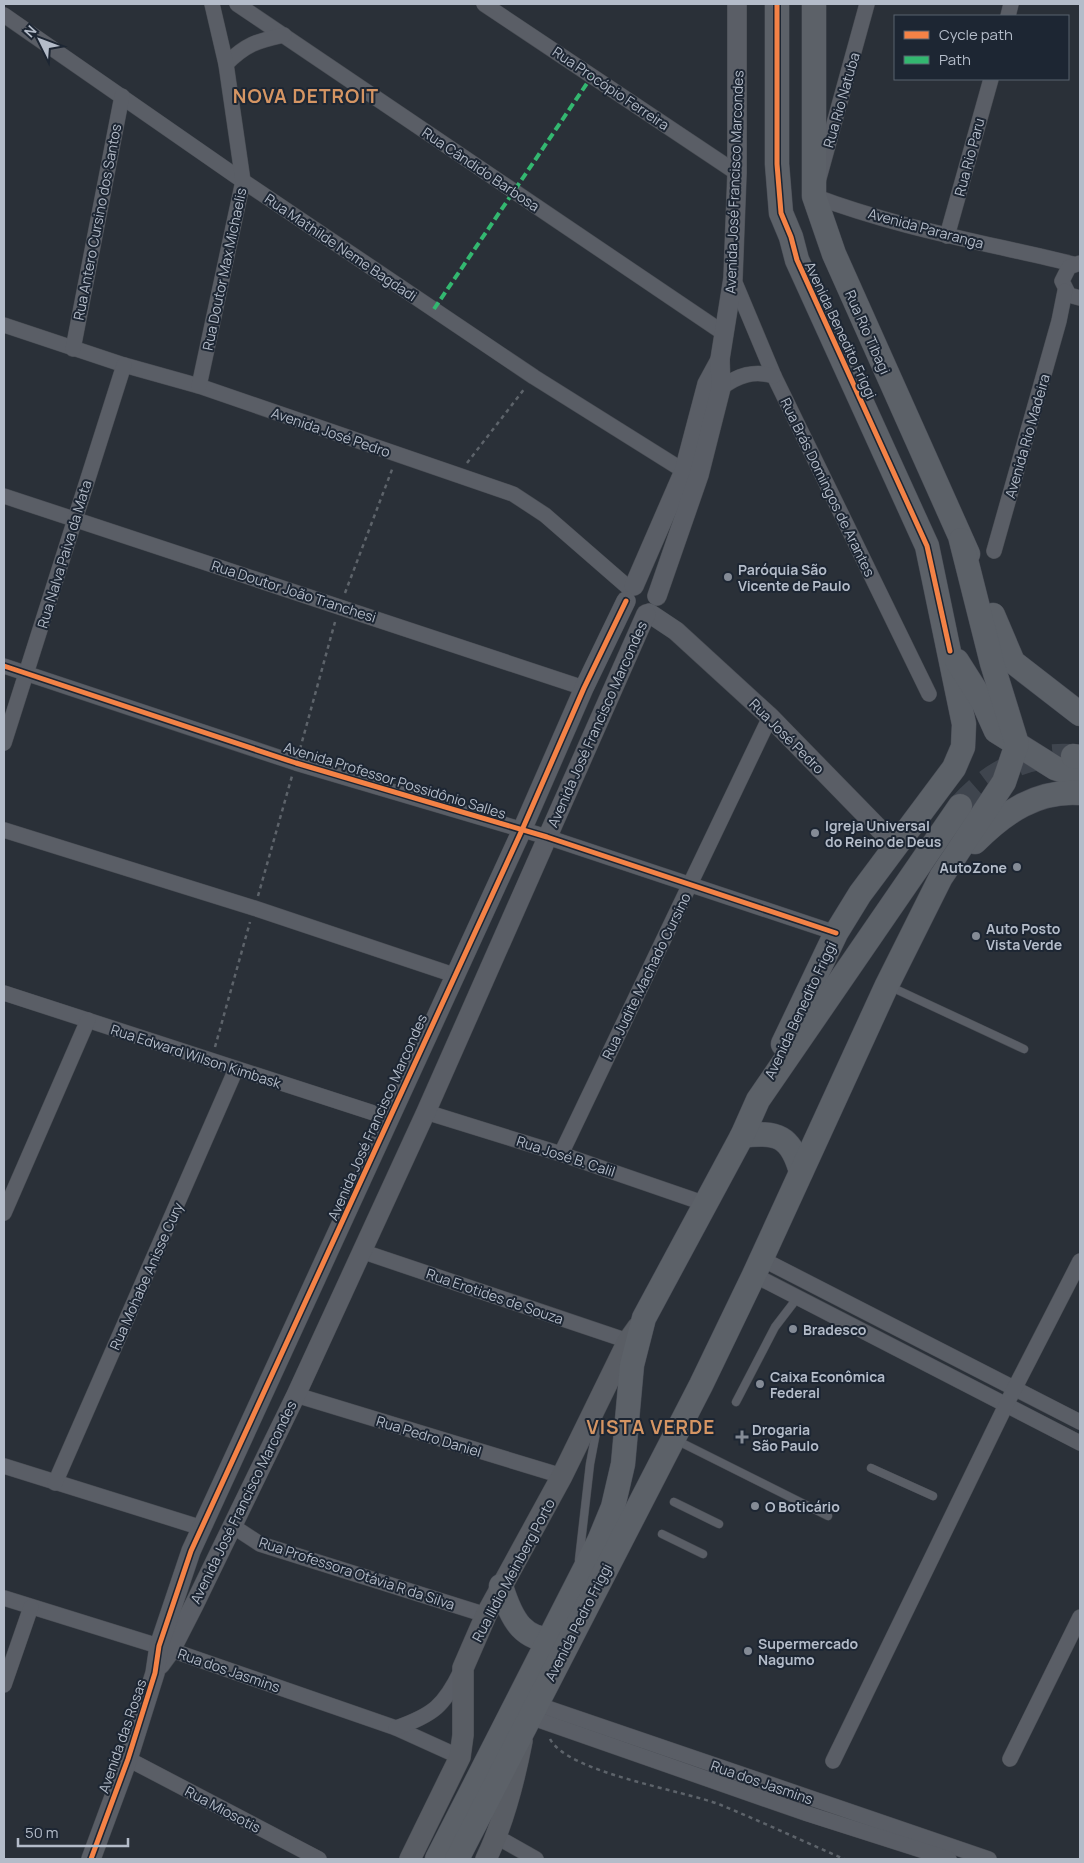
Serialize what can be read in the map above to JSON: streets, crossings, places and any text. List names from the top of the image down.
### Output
{
  "streets": {
    "main road": [
      "Avenida Benedito Friggi",
      "Rua Rio Tibagi",
      "Rua Ilidio Meinberg Porto",
      "Avenida Pedro Friggi"
    ],
    "street": [
      "Rua Procópio Ferreira",
      "Rua Rio Natuba",
      "Rua Rio Paru",
      "Rua Cândido Barbosa",
      "Avenida José Francisco Marcondes",
      "Rua Antero Cursino dos Santos",
      "Avenida Pararanga",
      "Rua Mathilde Neme Bagdadi",
      "Rua Doutor Max Michaelis",
      "Avenida José Pedro",
      "Avenida Rio Madeira",
      "Rua Brás Domingos de Arantes",
      "Rua Nalva Paiva da Mata",
      "Rua Doutor João Tranchesi",
      "Rua José Pedro",
      "Avenida Professor Possidônio Salles",
      "Rua Judite Machado Cursino",
      "Rua Edward Wilson Kimbask",
      "Rua José B. Calil",
      "Rua Mohabe Anisse Cury",
      "Rua Erotides de Souza",
      "Rua Pedro Daniel",
      "Rua Professora Otávia R da Silva",
      "Rua dos Jasmins",
      "Avenida das Rosas",
      "Rua Miosotis"
    ]
  },
  "crossings": [
    ["Rua Procópio Ferreira", "Avenida José Francisco Marcondes"],
    ["Rua Rio Natuba", "Avenida Pararanga"],
    ["Rua Rio Natuba", "Rua Rio Tibagi"],
    ["Rua Rio Paru", "Avenida Pararanga"],
    ["Rua Cândido Barbosa", "Avenida José Francisco Marcondes"],
    ["Avenida José Francisco Marcondes", "Rua Mathilde Neme Bagdadi"],
    ["Avenida José Francisco Marcondes", "Avenida José Pedro"],
    ["Avenida José Francisco Marcondes", "Rua Brás Domingos de Arantes"],
    ["Avenida José Francisco Marcondes", "Rua Doutor João Tranchesi"],
    ["Avenida José Francisco Marcondes", "Rua José Pedro"],
    ["Avenida José Francisco Marcondes", "Avenida Professor Possidônio Salles"],
    ["Avenida José Francisco Marcondes", "Rua Edward Wilson Kimbask"],
    ["Avenida José Francisco Marcondes", "Rua José B. Calil"],
    ["Avenida José Francisco Marcondes", "Rua Erotides de Souza"],
    ["Avenida José Francisco Marcondes", "Rua Pedro Daniel"],
    ["Avenida José Francisco Marcondes", "Rua Professora Otávia R da Silva"],
    ["Avenida José Francisco Marcondes", "Rua dos Jasmins"],
    ["Avenida José Francisco Marcondes", "Avenida das Rosas"],
    ["Rua Antero Cursino dos Santos", "Rua Mathilde Neme Bagdadi"],
    ["Rua Antero Cursino dos Santos", "Avenida José Pedro"],
    ["Avenida Pararanga", "Rua Rio Tibagi"],
    ["Avenida Pararanga", "Avenida Rio Madeira"],
    ["Rua Mathilde Neme Bagdadi", "Rua Doutor Max Michaelis"],
    ["Rua Doutor Max Michaelis", "Avenida José Pedro"],
    ["Avenida Benedito Friggi", "Rua José Pedro"],
    ["Avenida Benedito Friggi", "Avenida Professor Possidônio Salles"],
    ["Avenida Benedito Friggi", "Rua José B. Calil"],
    ["Avenida Benedito Friggi", "Rua Ilidio Meinberg Porto"],
    ["Avenida Benedito Friggi", "Avenida Pedro Friggi"],
    ["Avenida José Pedro", "Rua Nalva Paiva da Mata"],
    ["Rua Nalva Paiva da Mata", "Rua Doutor João Tranchesi"],
    ["Rua Nalva Paiva da Mata", "Avenida Professor Possidônio Salles"],
    ["Rua José Pedro", "Rua Judite Machado Cursino"],
    ["Avenida Professor Possidônio Salles", "Rua Judite Machado Cursino"],
    ["Rua Judite Machado Cursino", "Rua José B. Calil"],
    ["Rua Edward Wilson Kimbask", "Rua Mohabe Anisse Cury"],
    ["Rua Erotides de Souza", "Rua Ilidio Meinberg Porto"],
    ["Rua Pedro Daniel", "Rua Ilidio Meinberg Porto"],
    ["Rua Ilidio Meinberg Porto", "Rua Professora Otávia R da Silva"],
    ["Rua Ilidio Meinberg Porto", "Rua dos Jasmins"],
    ["Avenida Pedro Friggi", "Rua dos Jasmins"],
    ["Rua dos Jasmins", "Avenida das Rosas"],
    ["Avenida das Rosas", "Rua Miosotis"]
  ],
  "districts": ["NOVA DETROIT", "VISTA VERDE"],
  "places": {
    "other": [
      "Paróquia São Vicente de Paulo",
      "Igreja Universal do Reino de Deus",
      "AutoZone",
      "Auto Posto Vista Verde",
      "Bradesco",
      "Caixa Econômica Federal",
      "O Boticário",
      "Supermercado Nagumo"
    ],
    "health": ["Drogaria São Paulo"]
  },
  "legend": ["Cycle path", "Path"],
  "scale_bar": "50 m",
  "north": "top left"
}
